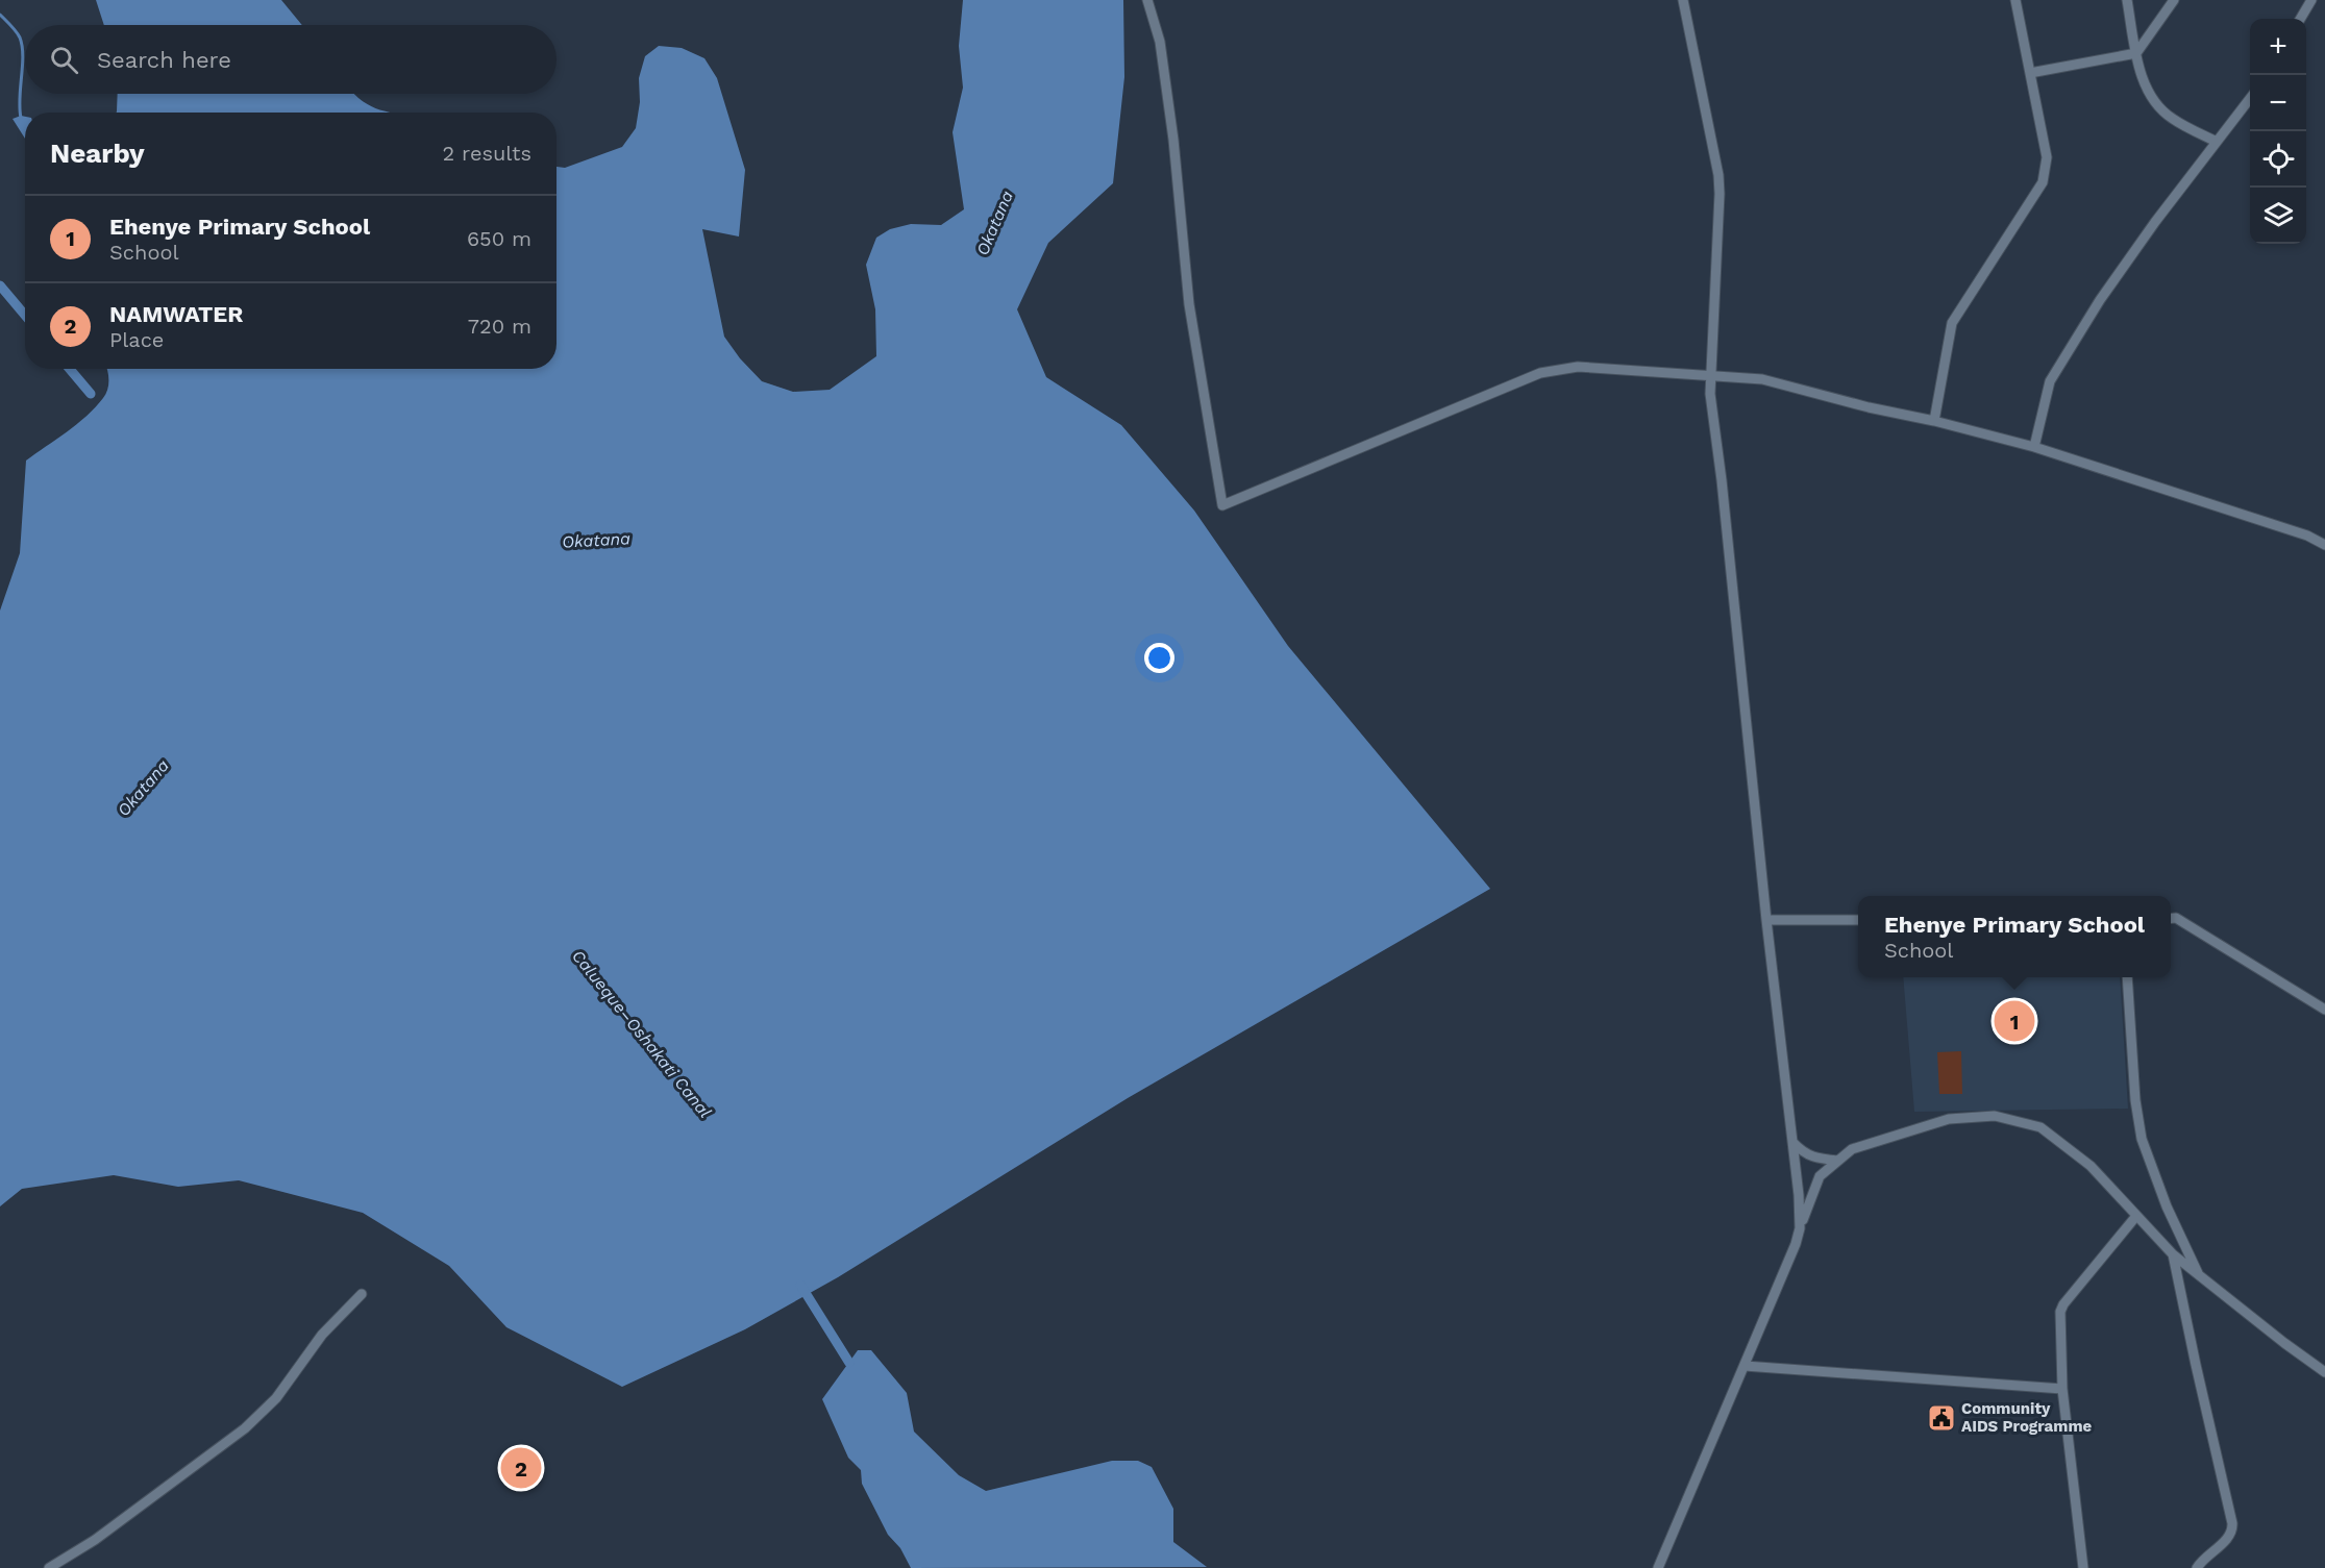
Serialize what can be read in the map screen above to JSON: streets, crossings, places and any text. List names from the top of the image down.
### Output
{
  "water": ["Okatana", "Calueque–Oshakati Canal"],
  "places": {
    "public building": ["Community AIDS Programme"]
  },
  "page": {
    "map_buttons": ["+", "−"],
    "search": "Search here",
    "heading": ["Nearby", "2 results"],
    "list": [
      {
        "mark": "1",
        "name": "Ehenye Primary School",
        "note": "School",
        "value": "650 m"
      },
      {
        "mark": "2",
        "name": "NAMWATER",
        "note": "Place",
        "value": "720 m"
      }
    ],
    "popup": ["Ehenye Primary School", "School"],
    "pins": ["1", "2"]
  }
}
